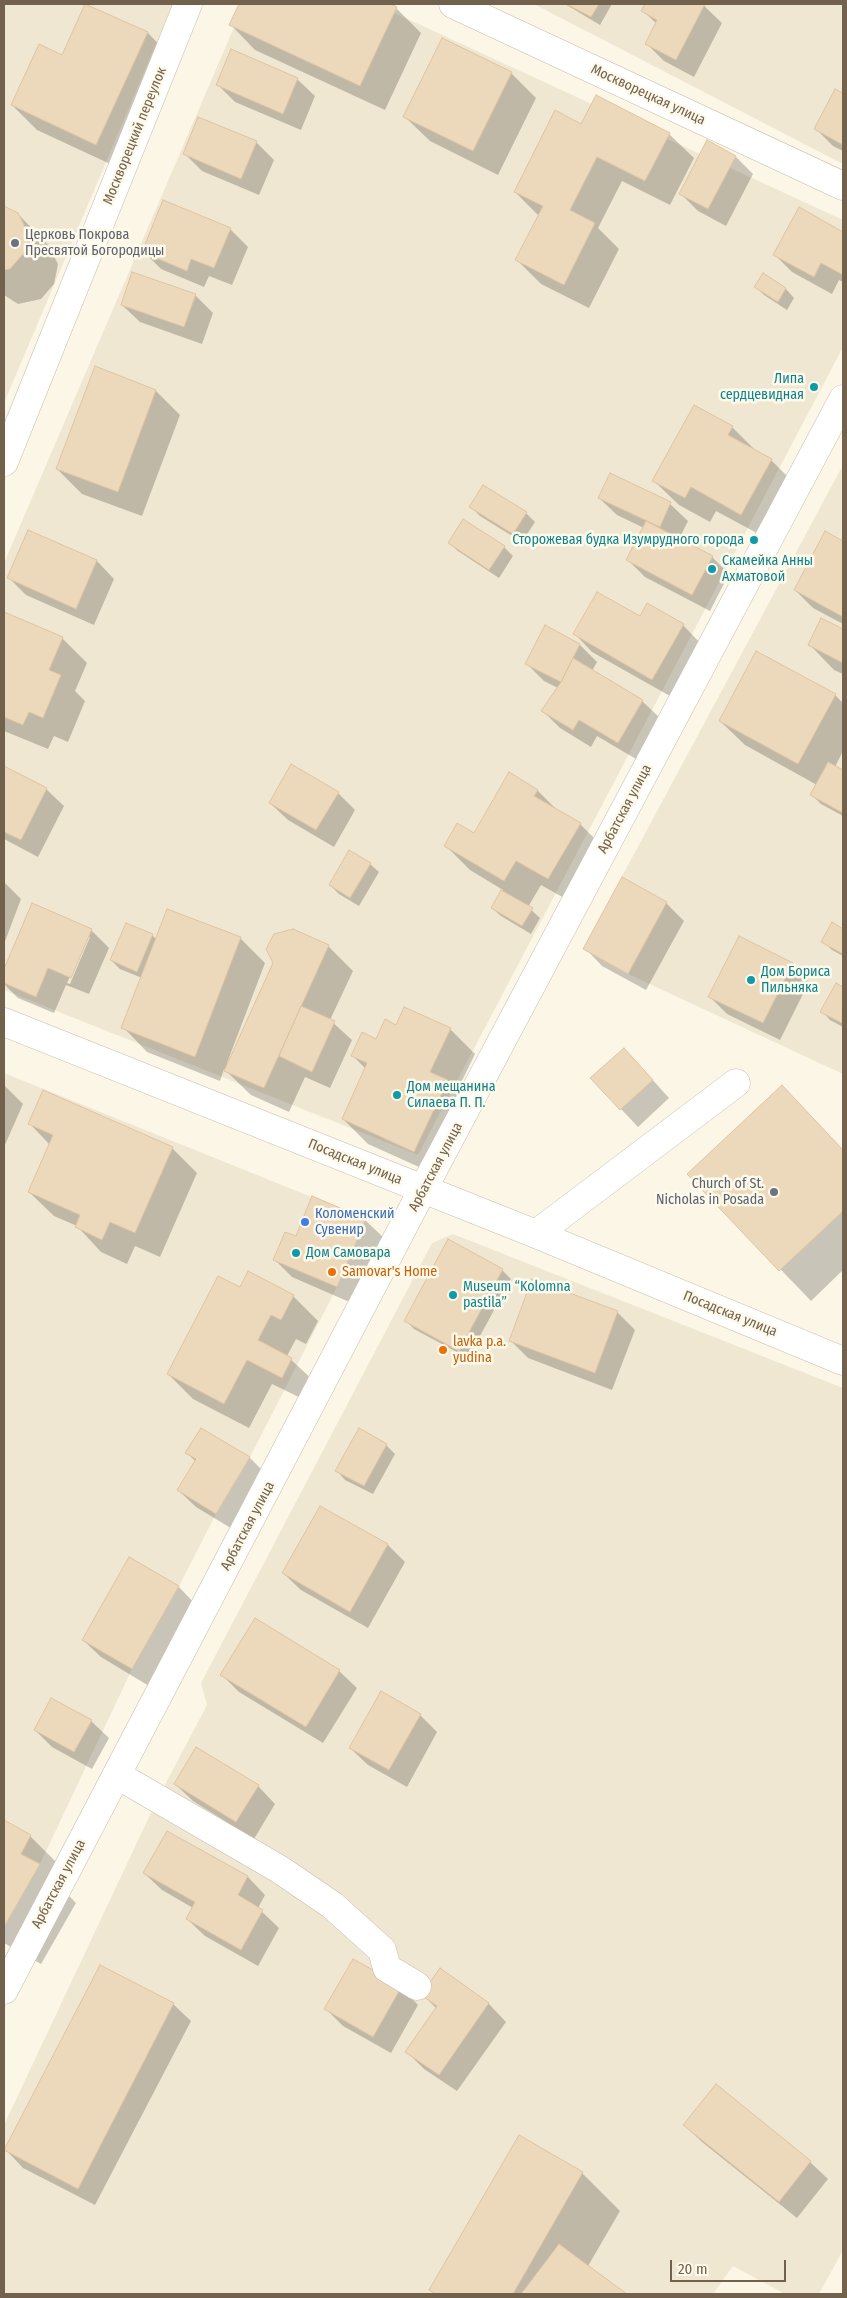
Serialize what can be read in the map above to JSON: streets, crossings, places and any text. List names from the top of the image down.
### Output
{
  "streets": {
    "street": [
      "Москворецкая улица",
      "Москворецкий переулок",
      "Арбатская улица",
      "Посадская улица"
    ]
  },
  "crossings": [
    ["Арбатская улица", "Посадская улица"]
  ],
  "places": [
    "Церковь Покрова Пресвятой Богородицы",
    "Липа сердцевидная",
    "Сторожевая будка Изумрудного города",
    "Скамейка Анны Ахматовой",
    "Дом Бориса Пильняка",
    "Дом мещанина Силаева П. П.",
    "Church of St. Nicholas in Posada",
    "Коломенский Сувенир",
    "Дом Самовара",
    "Samovar's Home",
    "Museum “Kolomna pastila”",
    "lavka p.a. yudina"
  ],
  "scale_bar": "20 m"
}
